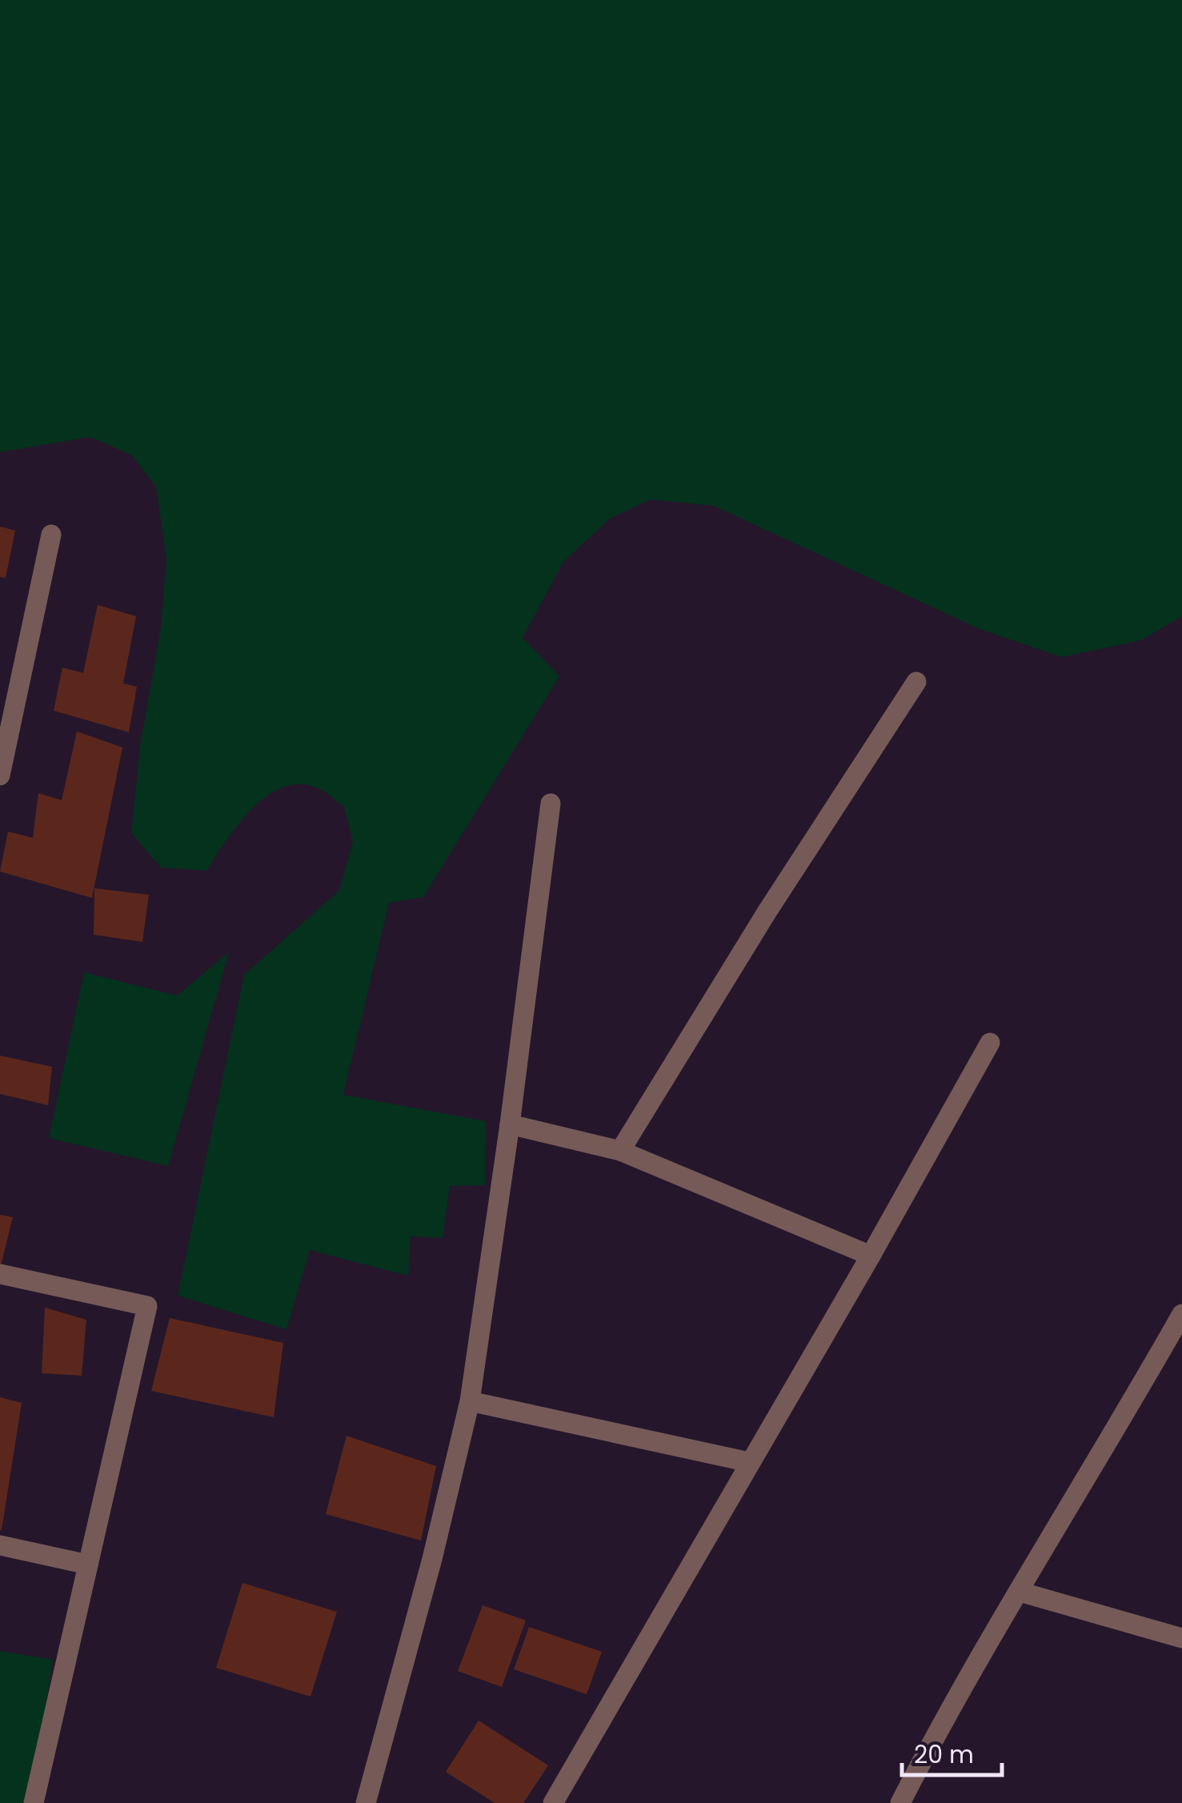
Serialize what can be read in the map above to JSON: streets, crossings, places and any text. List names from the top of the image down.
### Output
{
  "scale_bar": "20 m"
}
